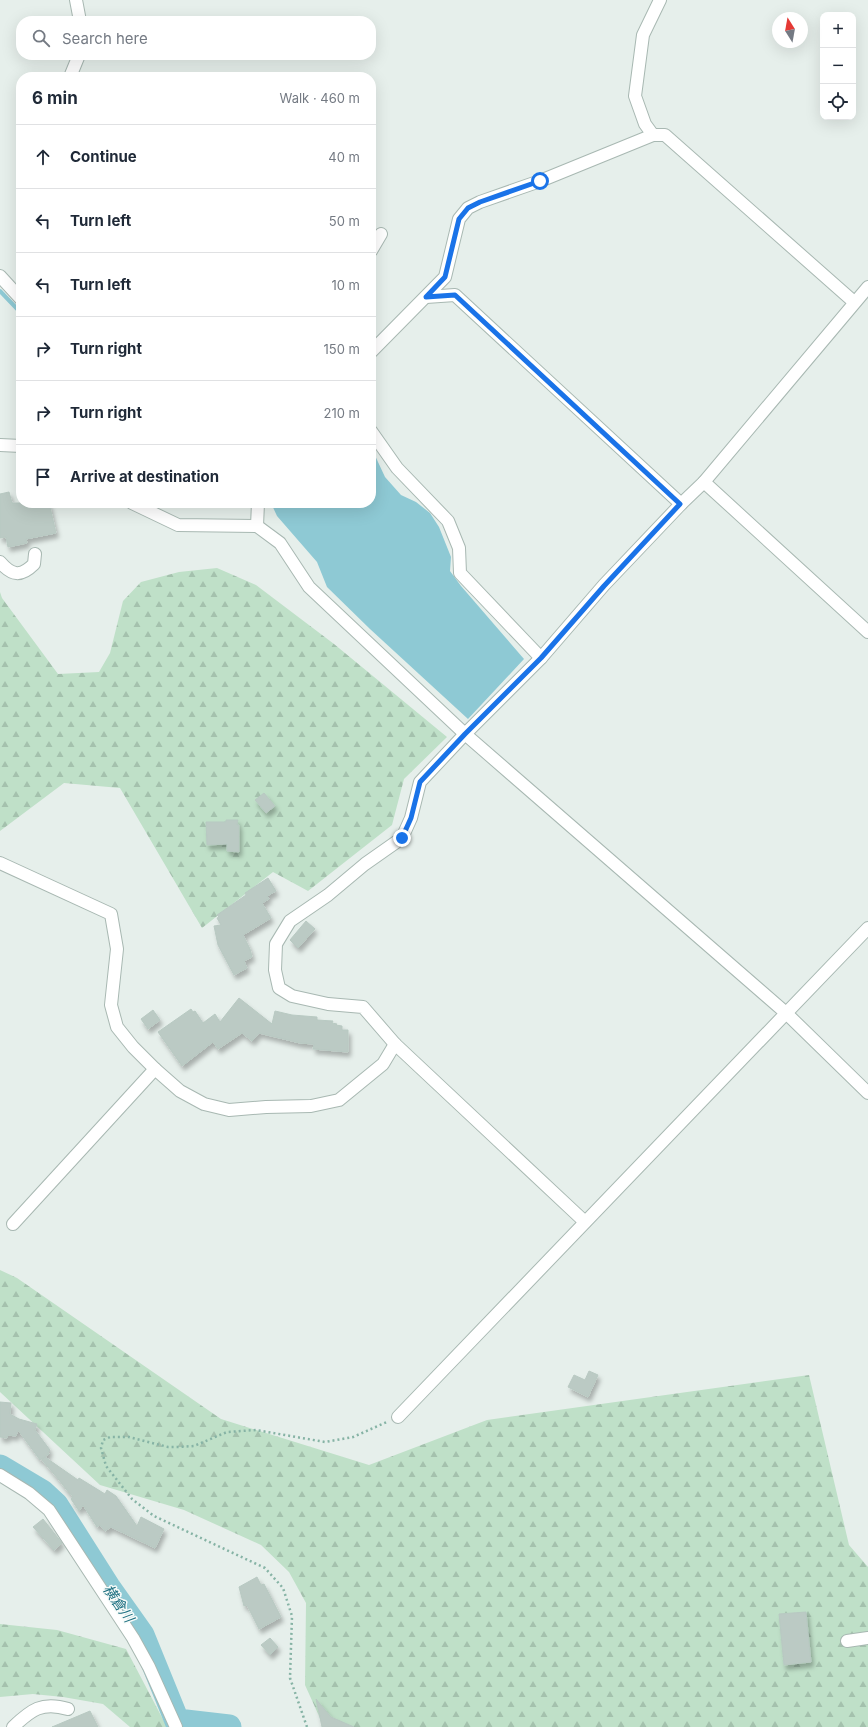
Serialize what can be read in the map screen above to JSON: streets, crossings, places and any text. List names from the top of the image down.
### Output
{
  "water": ["横倉川"],
  "north": "top",
  "page": {
    "map_buttons": ["+", "−"],
    "search": "Search here",
    "heading": ["6 min", "Walk · 460 m"],
    "list": [
      ["Continue", "40 m"],
      ["Turn left", "50 m"],
      ["Turn left", "10 m"],
      ["Turn right", "150 m"],
      ["Turn right", "210 m"],
      "Arrive at destination"
    ]
  }
}
